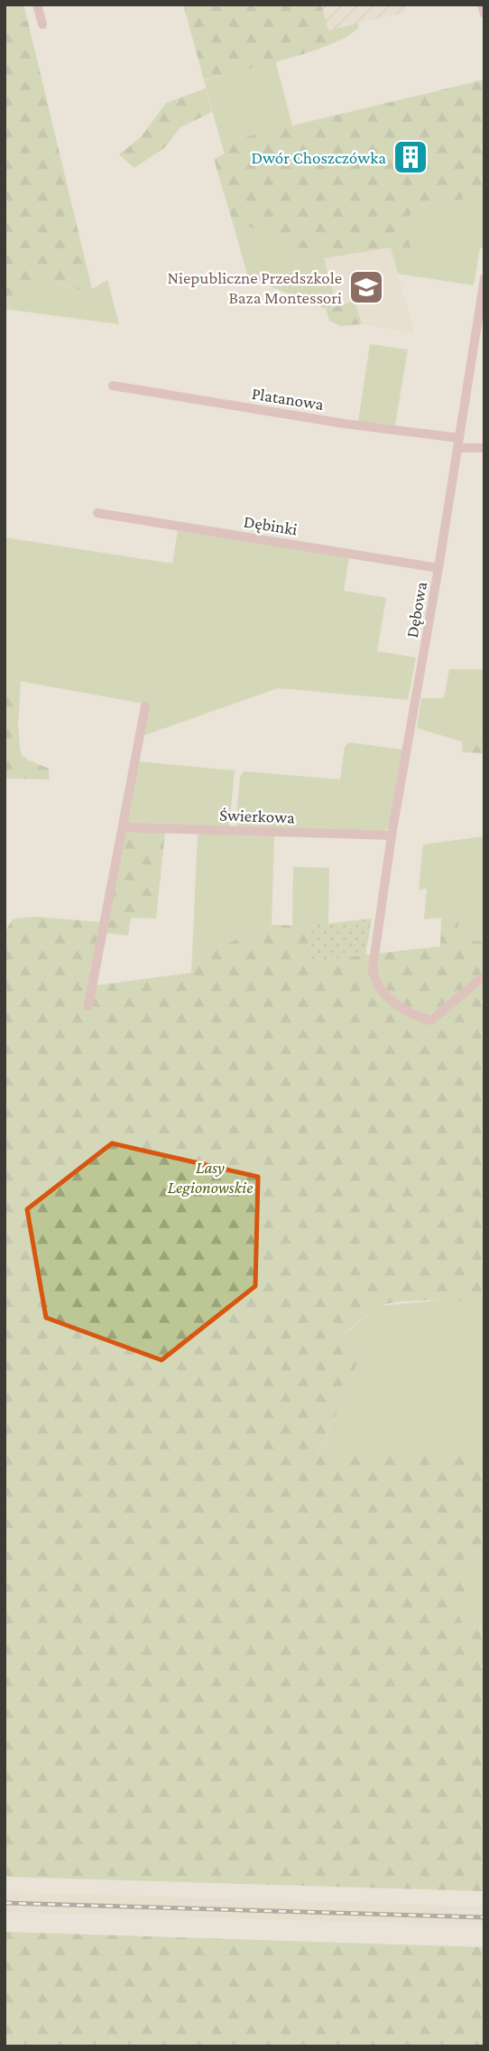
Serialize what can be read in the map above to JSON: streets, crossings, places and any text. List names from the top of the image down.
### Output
{
  "streets": {
    "street": [
      "Platanowa",
      "Dębinki",
      "Dębowa",
      "Świerkowa"
    ]
  },
  "crossings": [
    ["Platanowa", "Dębowa"],
    ["Dębinki", "Dębowa"],
    ["Dębowa", "Świerkowa"]
  ],
  "parks": ["Lasy Legionowskie"],
  "places": {
    "building": ["Dwór Choszczówka"],
    "school or university": ["Niepubliczne Przedszkole Baza Montessori"]
  }
}
